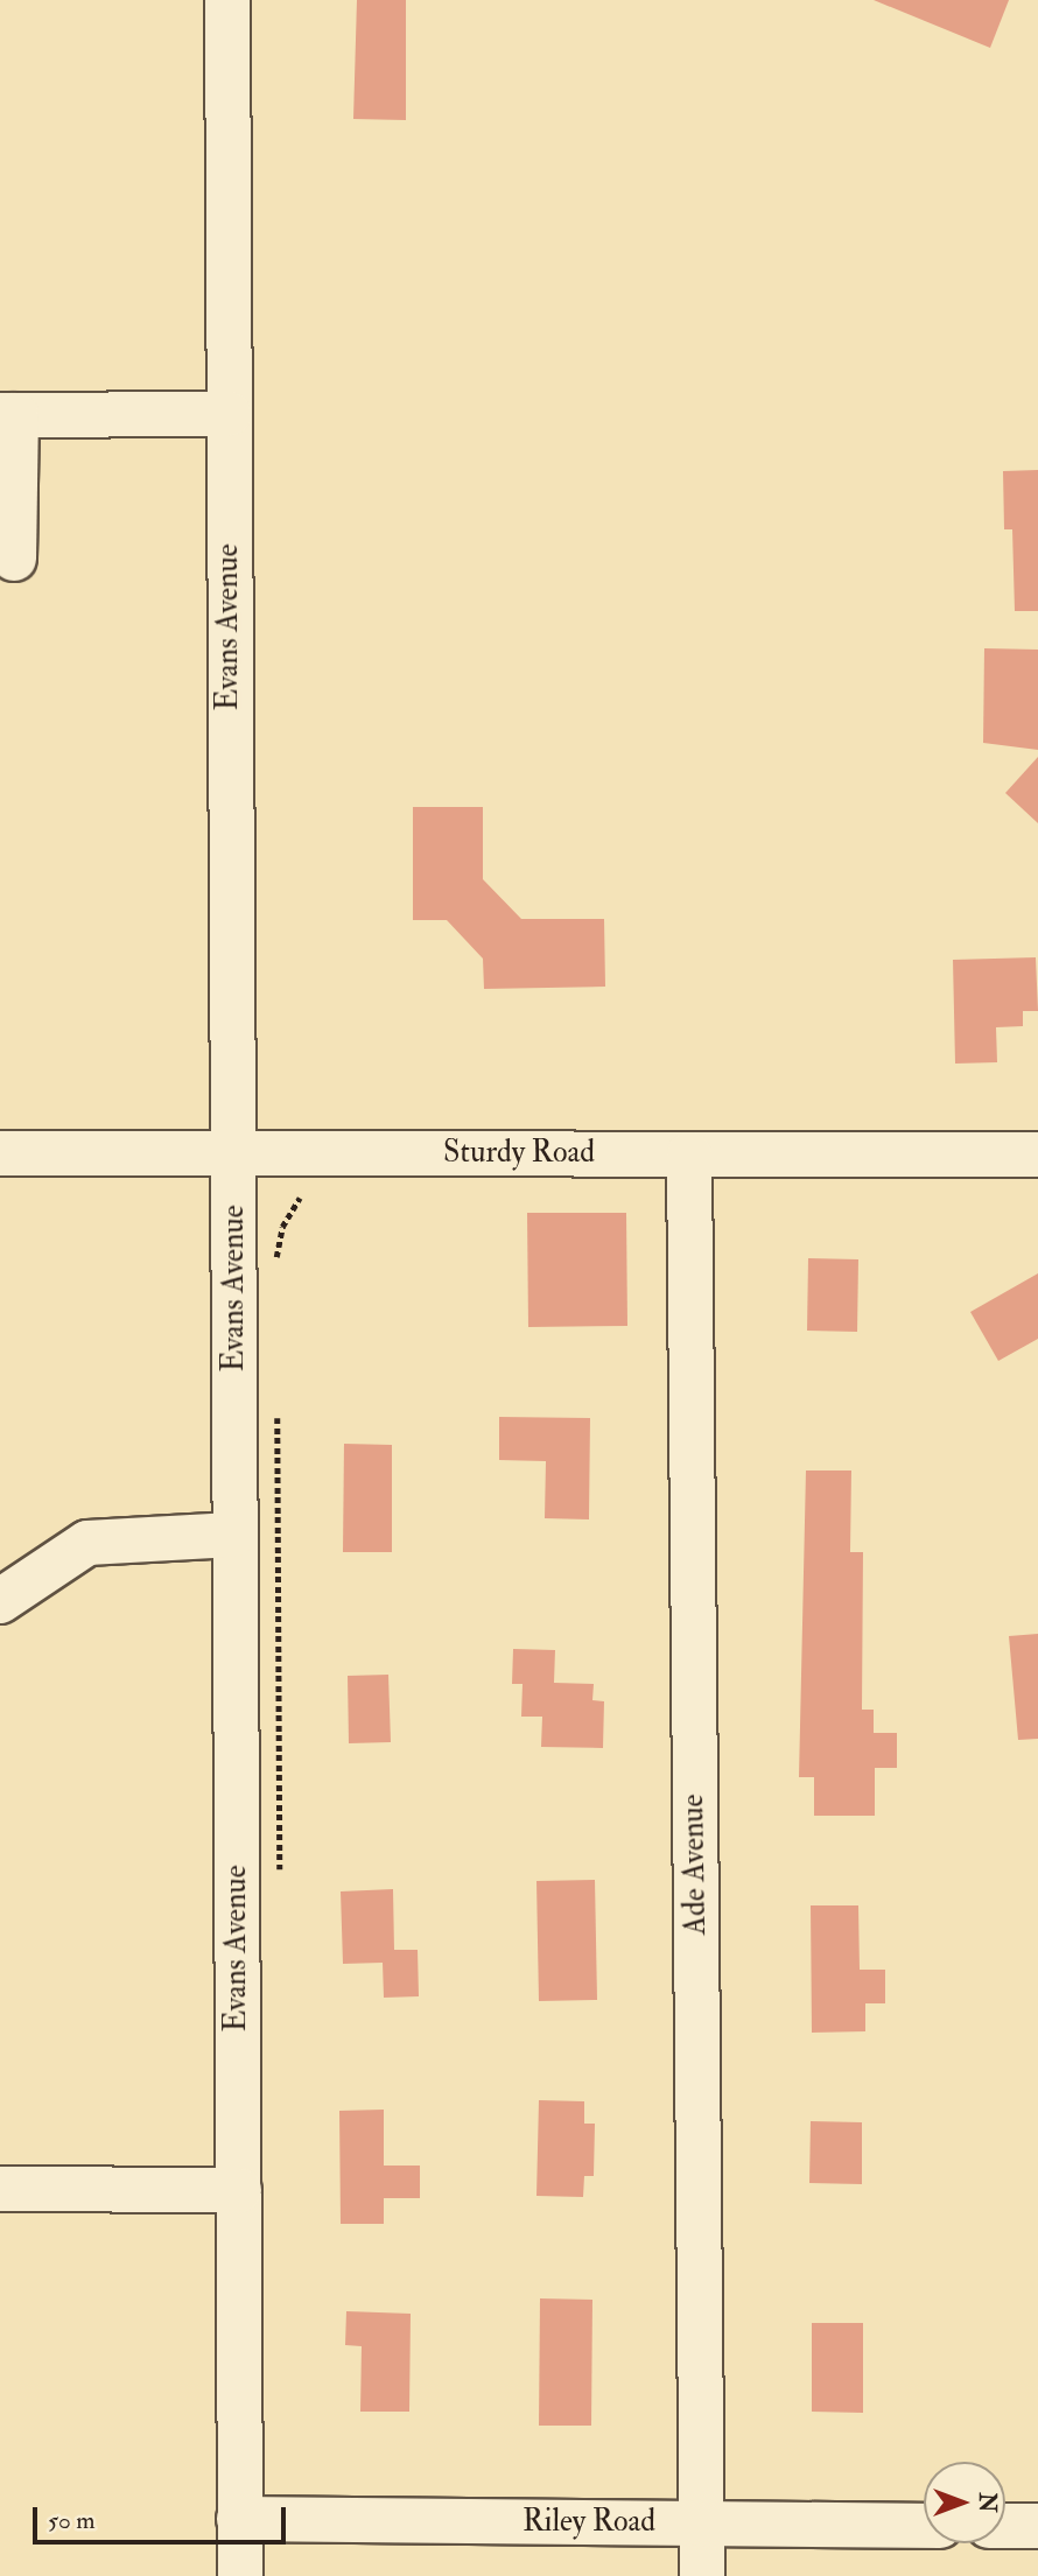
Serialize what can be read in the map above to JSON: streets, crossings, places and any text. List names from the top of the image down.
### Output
{
  "streets": {
    "street": [
      "Evans Avenue",
      "Sturdy Road",
      "Ade Avenue",
      "Riley Road"
    ]
  },
  "crossings": [
    ["Evans Avenue", "Sturdy Road"],
    ["Evans Avenue", "Riley Road"],
    ["Sturdy Road", "Ade Avenue"],
    ["Ade Avenue", "Riley Road"]
  ],
  "scale_bar": "50 m",
  "north": "right"
}
